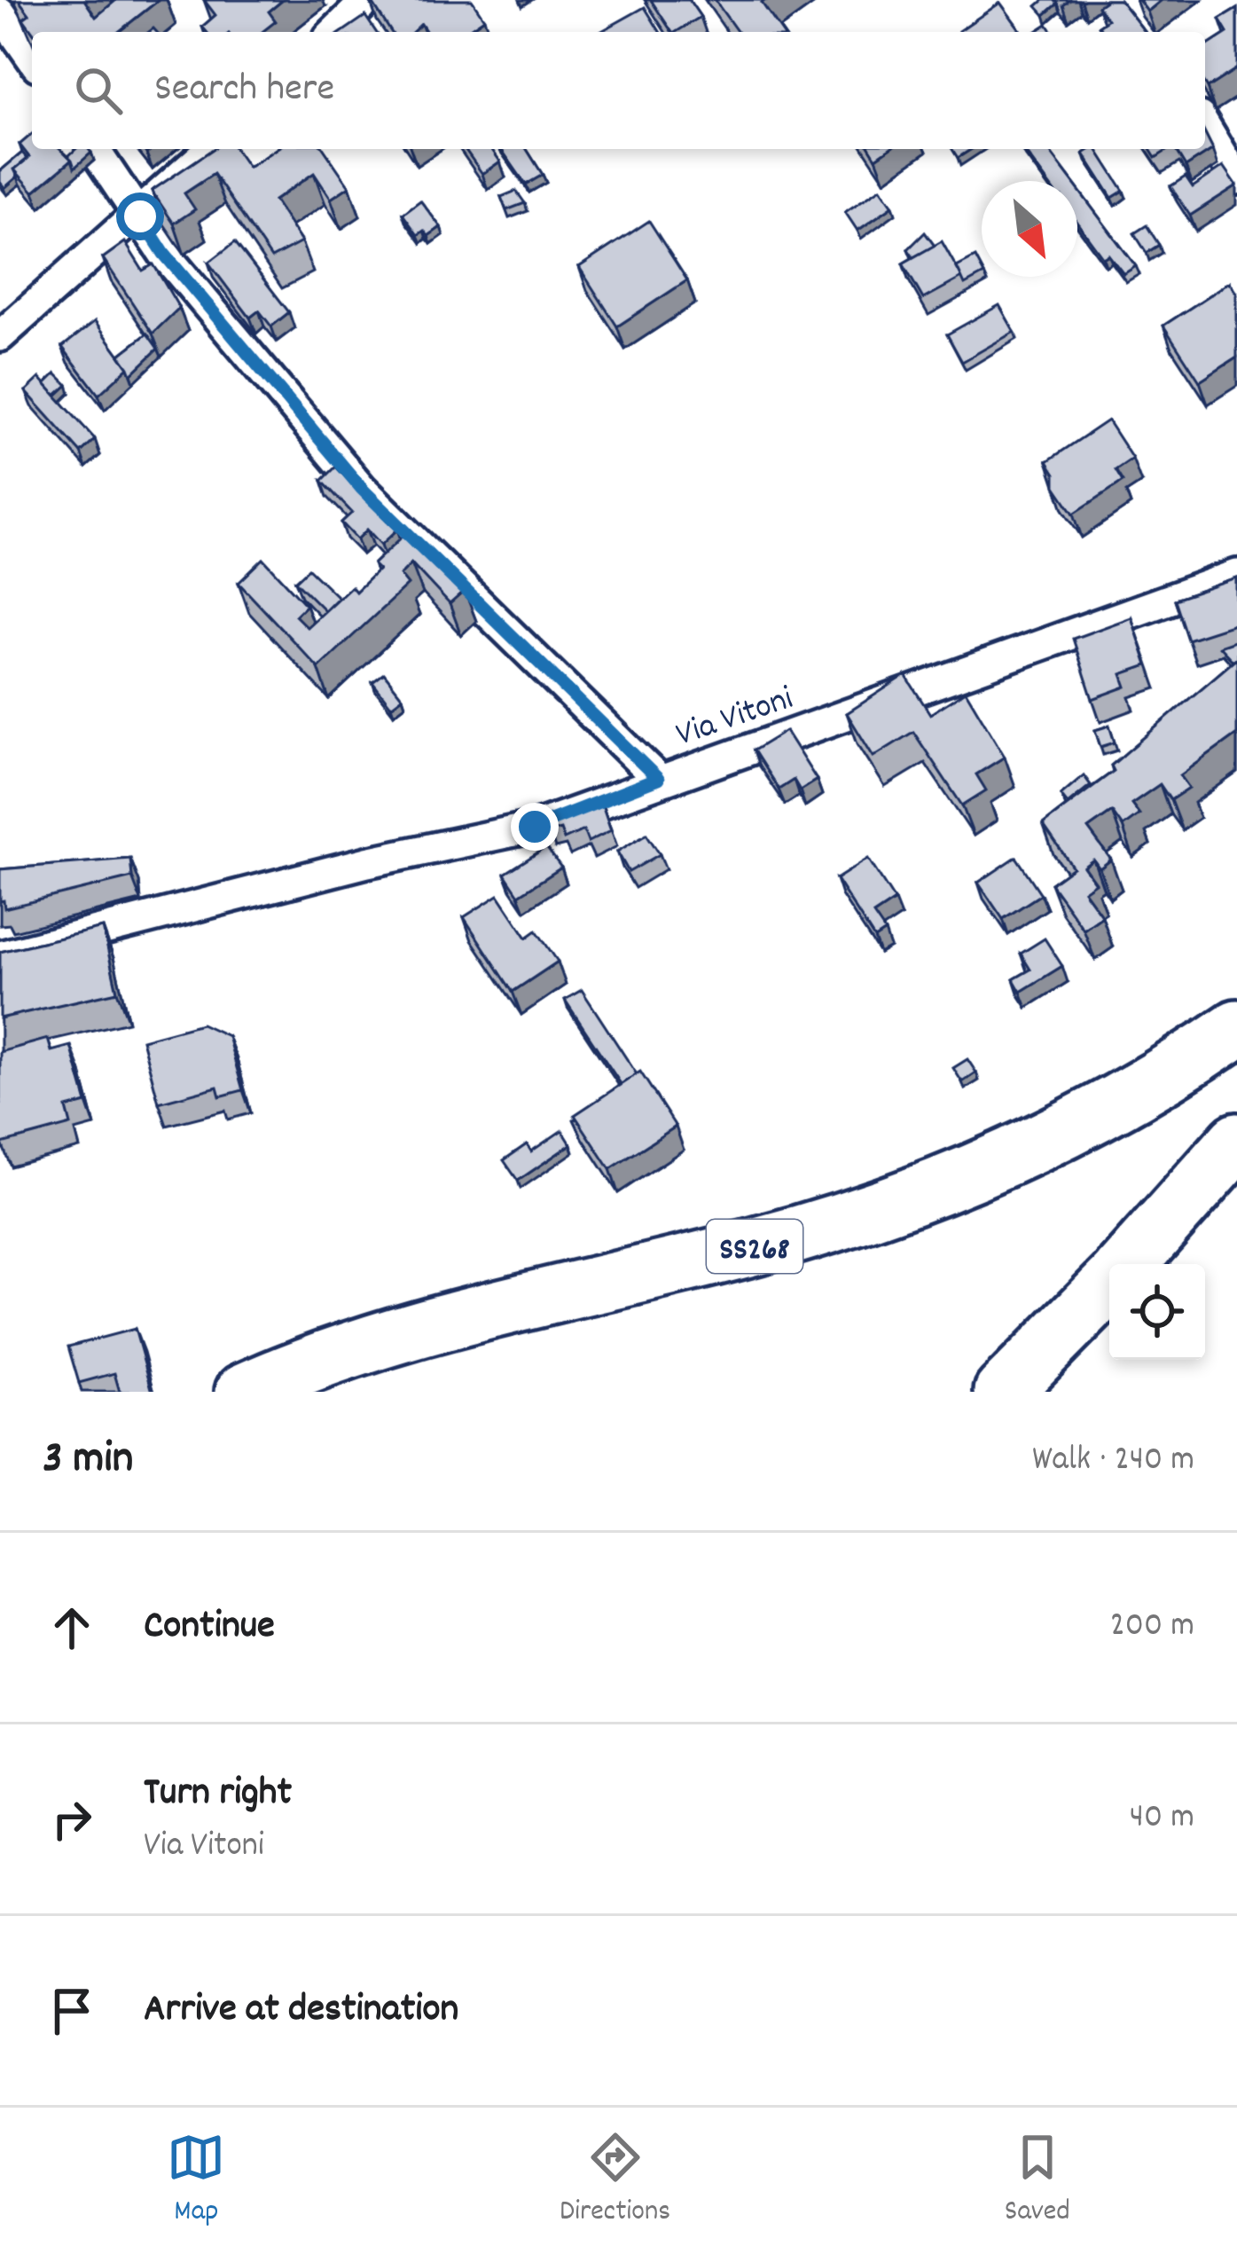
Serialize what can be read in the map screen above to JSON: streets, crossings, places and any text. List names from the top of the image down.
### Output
{
  "streets": {
    "highway": ["SS268"],
    "street": ["Via Vitoni"]
  },
  "north": "bottom right",
  "page": {
    "search": "Search here",
    "heading": ["3 min", "Walk · 240 m"],
    "list": [
      ["Continue", "200 m"],
      ["Turn right", "Via Vitoni", "40 m"],
      "Arrive at destination"
    ],
    "nav": ["Map", "Directions", "Saved"]
  }
}
